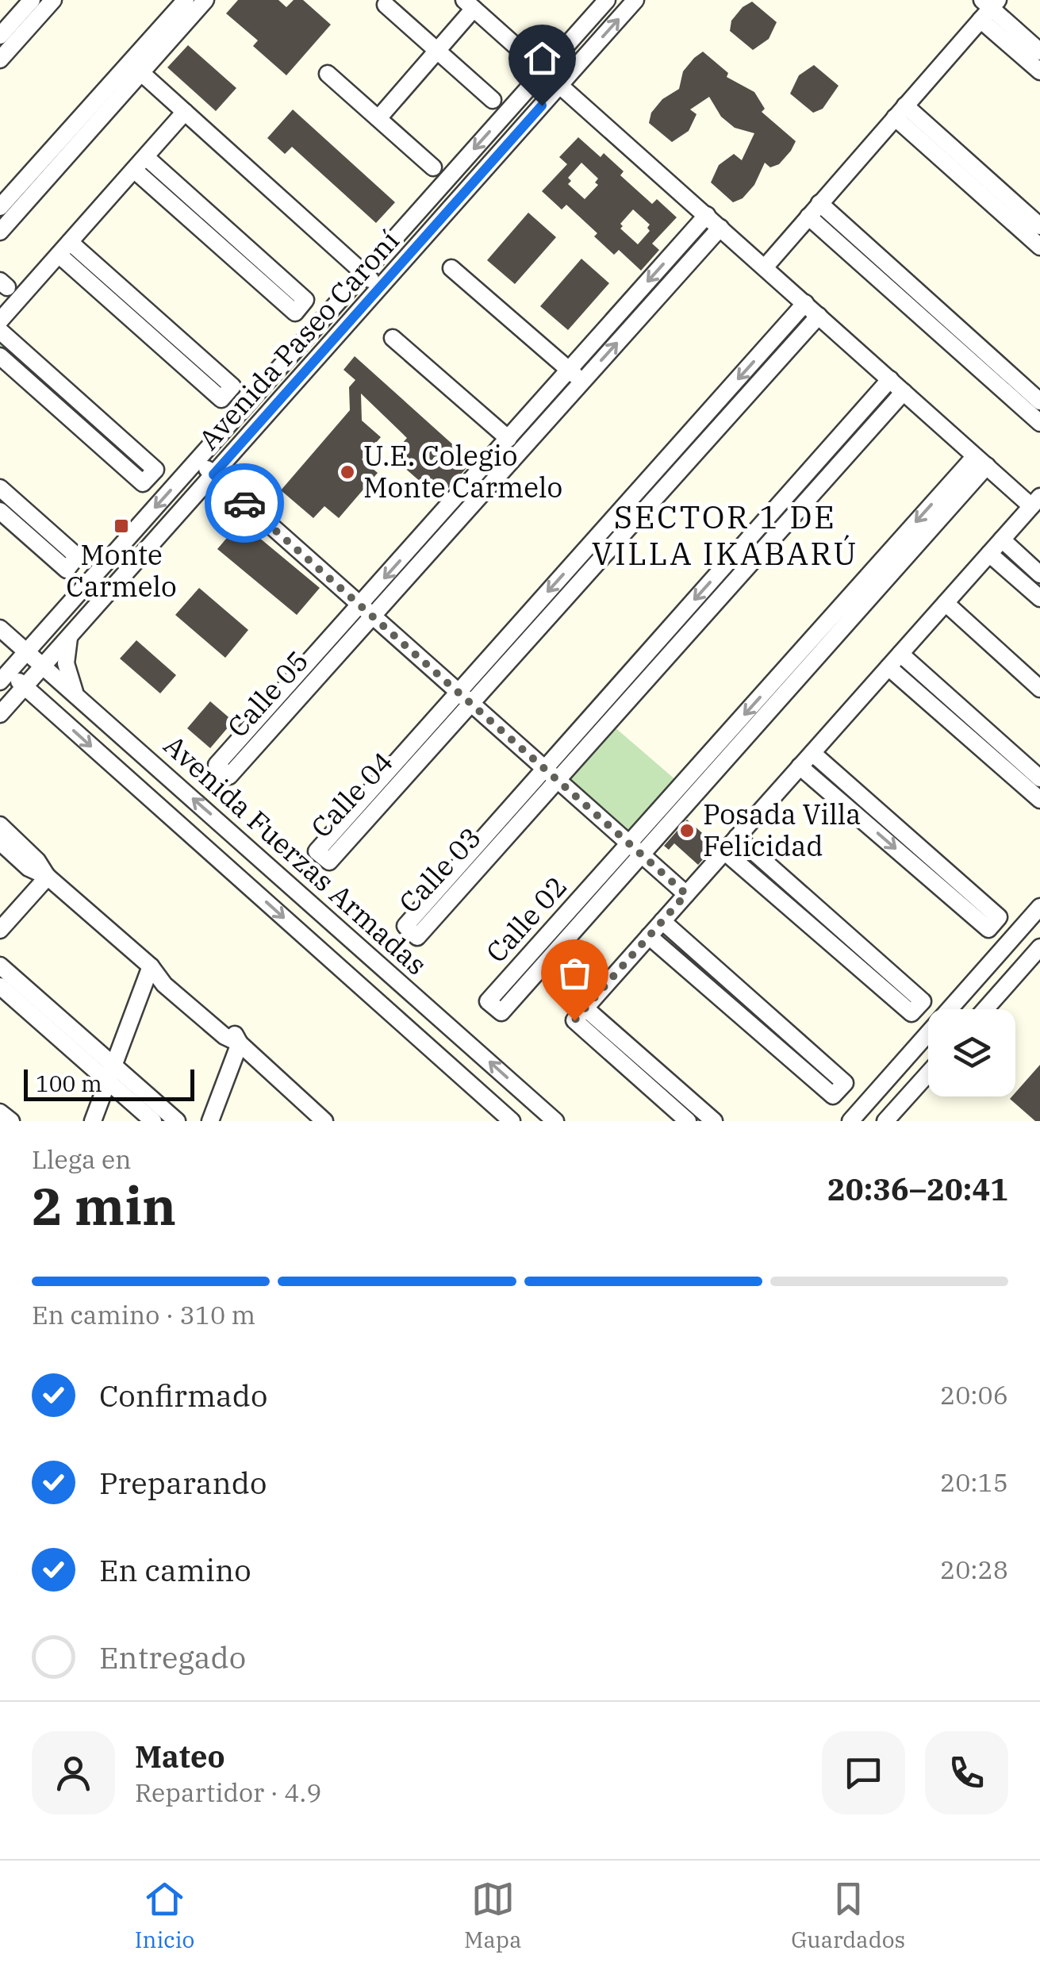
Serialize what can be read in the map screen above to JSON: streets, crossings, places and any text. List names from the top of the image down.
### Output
{
  "streets": {
    "street": [
      "Avenida Paseo Caroní",
      "Calle 05",
      "Calle 04",
      "Avenida Fuerzas Armadas",
      "Calle 03",
      "Calle 02"
    ]
  },
  "crossings": [
    ["Avenida Paseo Caroní", "Avenida Fuerzas Armadas"]
  ],
  "districts": ["SECTOR 1 DE VILLA IKABARÚ"],
  "places": {
    "other": ["U.E. Colegio Monte Carmelo", "Posada Villa Felicidad"],
    "transit": ["Monte Carmelo"]
  },
  "scale_bar": "100 m",
  "page": {
    "scale": "100 m",
    "heading": ["2 min", "Llega en", "20:36–20:41"],
    "panel": ["Mateo", "Repartidor · 4.9"],
    "bar": "En camino · 310 m",
    "list": [
      ["Confirmado", "20:06"],
      ["Preparando", "20:15"],
      ["En camino", "20:28"],
      "Entregado"
    ],
    "tabs": ["Inicio", "Mapa", "Guardados"]
  }
}
